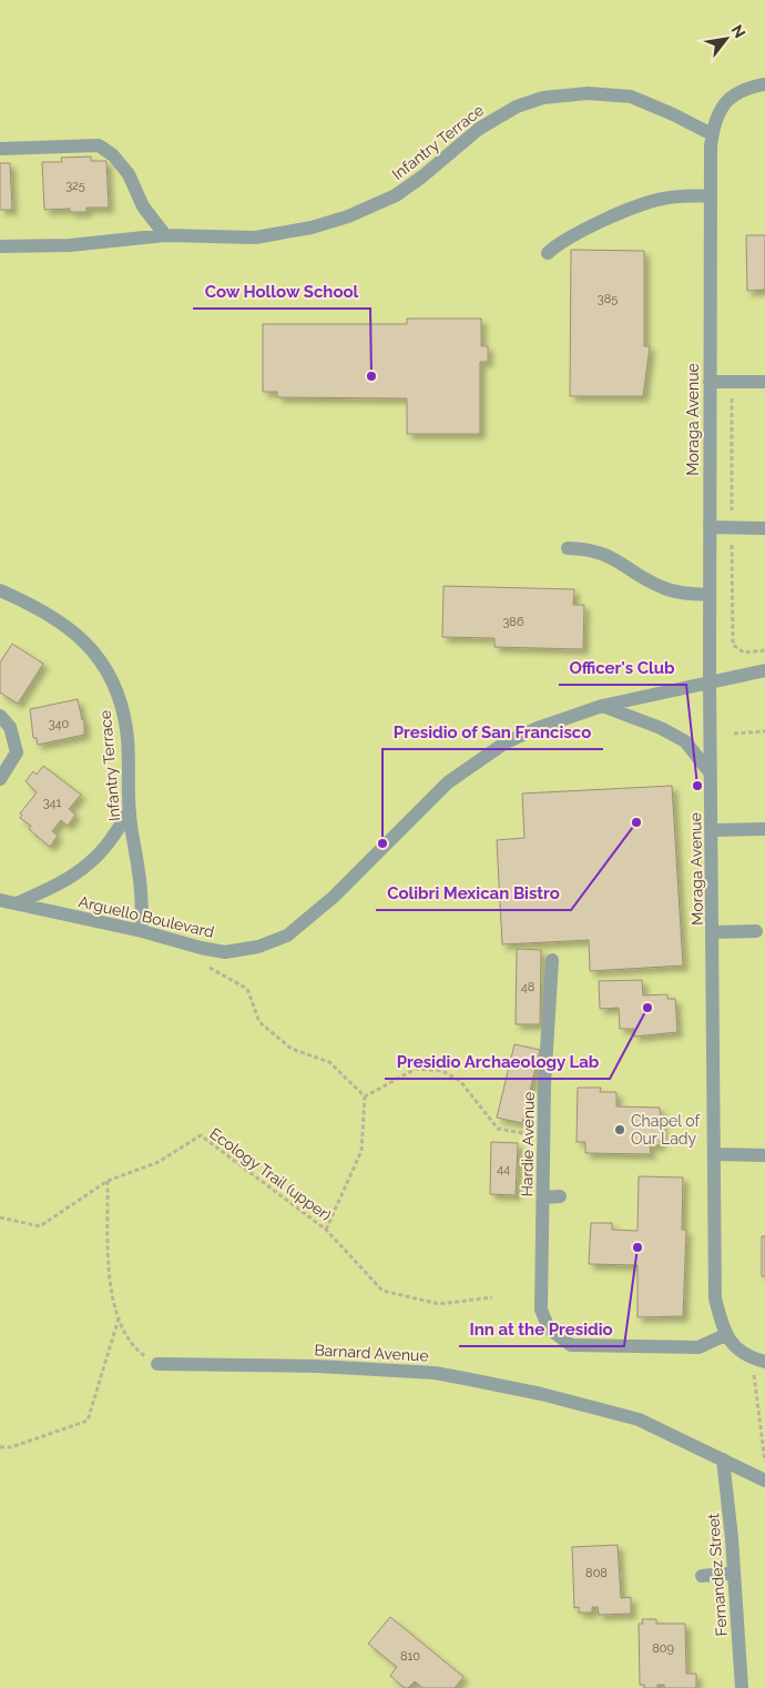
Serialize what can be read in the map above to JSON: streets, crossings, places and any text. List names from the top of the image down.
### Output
{
  "streets": {
    "street": [
      "Infantry Terrace",
      "Moraga Avenue",
      "Arguello Boulevard",
      "Hardie Avenue",
      "Barnard Avenue",
      "Fernandez Street"
    ],
    "path": ["Ecology Trail (upper)"]
  },
  "crossings": [
    ["Infantry Terrace", "Moraga Avenue"],
    ["Infantry Terrace", "Arguello Boulevard"],
    ["Moraga Avenue", "Arguello Boulevard"],
    ["Moraga Avenue", "Hardie Avenue"],
    ["Barnard Avenue", "Fernandez Street"]
  ],
  "places": [
    "Cow Hollow School",
    "Officer's Club",
    "Colibri Mexican Bistro",
    "Presidio of San Francisco",
    "Presidio Archaeology Lab",
    "Chapel of Our Lady",
    "Inn at the Presidio"
  ],
  "house_numbers": [
    "325",
    "385",
    "386",
    "340",
    "341",
    "48",
    "44",
    "808",
    "809",
    "810"
  ],
  "north": "top right"
}
